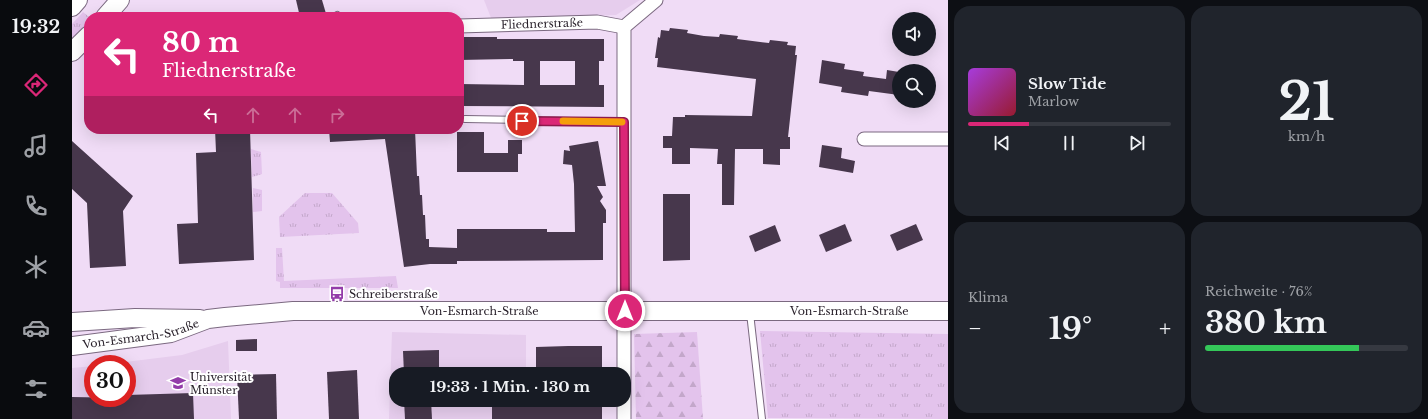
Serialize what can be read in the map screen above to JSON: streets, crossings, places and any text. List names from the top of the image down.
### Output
{
  "streets": {
    "main road": ["Von-Esmarch-Straße"],
    "street": ["Fliednerstraße"]
  },
  "places": {
    "bus stop": ["Schreiberstraße"],
    "school or university": ["Universität Münster"]
  },
  "page": {
    "tabs": "19:32",
    "tile": [
      ["21", "km/h"],
      "Klima",
      ["Reichweite · 76%", "380 km"]
    ],
    "turn": ["80 m", "Fliednerstraße"],
    "song": ["Slow Tide", "Marlow"],
    "heat": ["−", "19°", "+"],
    "limit": "30",
    "trip": "19:33 · 1 Min. · 130 m"
  }
}
